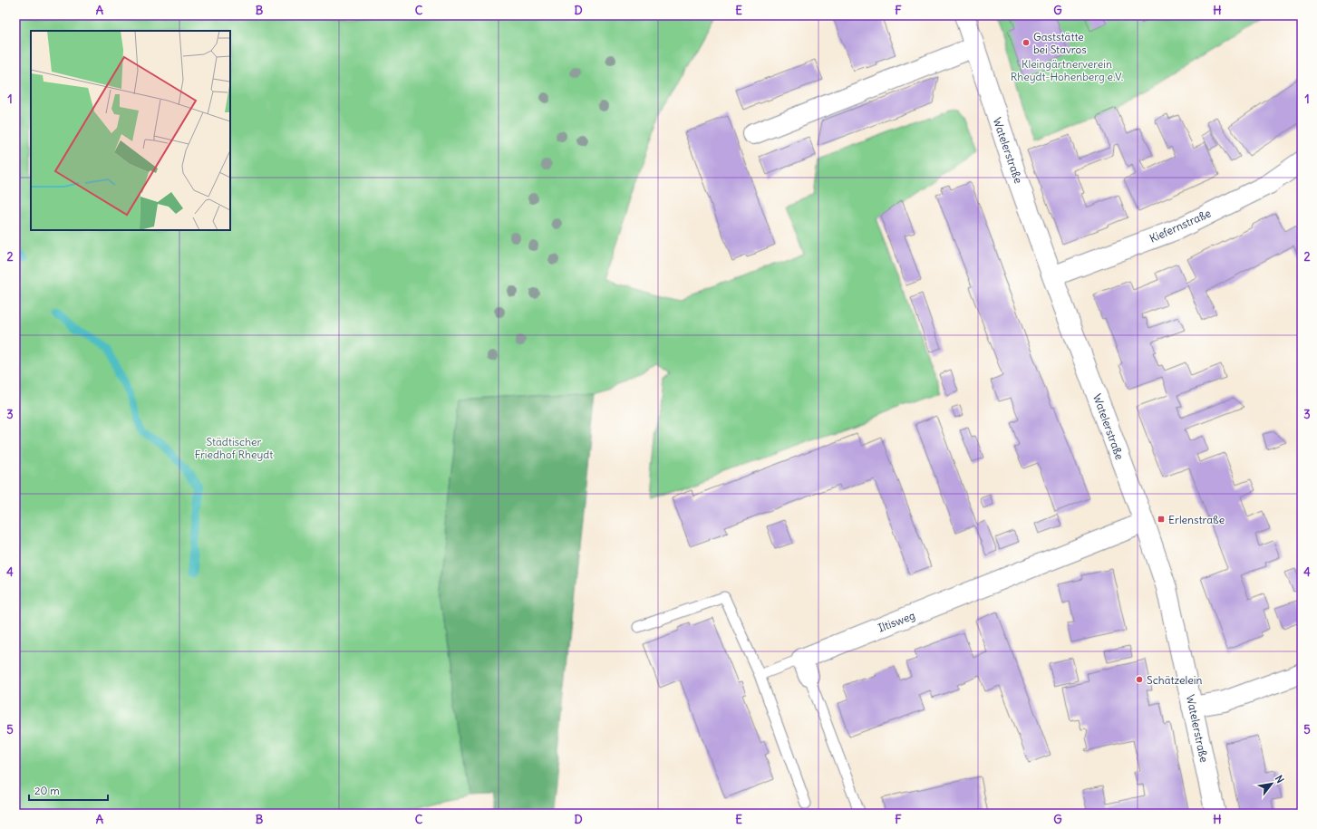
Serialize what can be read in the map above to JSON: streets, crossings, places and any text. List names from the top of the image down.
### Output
{
  "streets": {
    "street": ["Watelerstraße", "Kiefernstraße", "Iltisweg"]
  },
  "crossings": [
    ["Watelerstraße", "Kiefernstraße"],
    ["Watelerstraße", "Iltisweg"]
  ],
  "parks": ["Kleingärtnerverein Rheydt-Hohenberg e.V.", "Städtischer Friedhof Rheydt"],
  "places": {
    "other": ["Gaststätte bei Stavros", "Schätzelein"],
    "transit": ["Erlenstraße"]
  },
  "scale_bar": "20 m",
  "north": "top right",
  "grid": {
    "columns": [
      "A",
      "B",
      "C",
      "D",
      "E",
      "F",
      "G",
      "H"
    ],
    "rows": [
      "1",
      "2",
      "3",
      "4",
      "5"
    ]
  }
}
